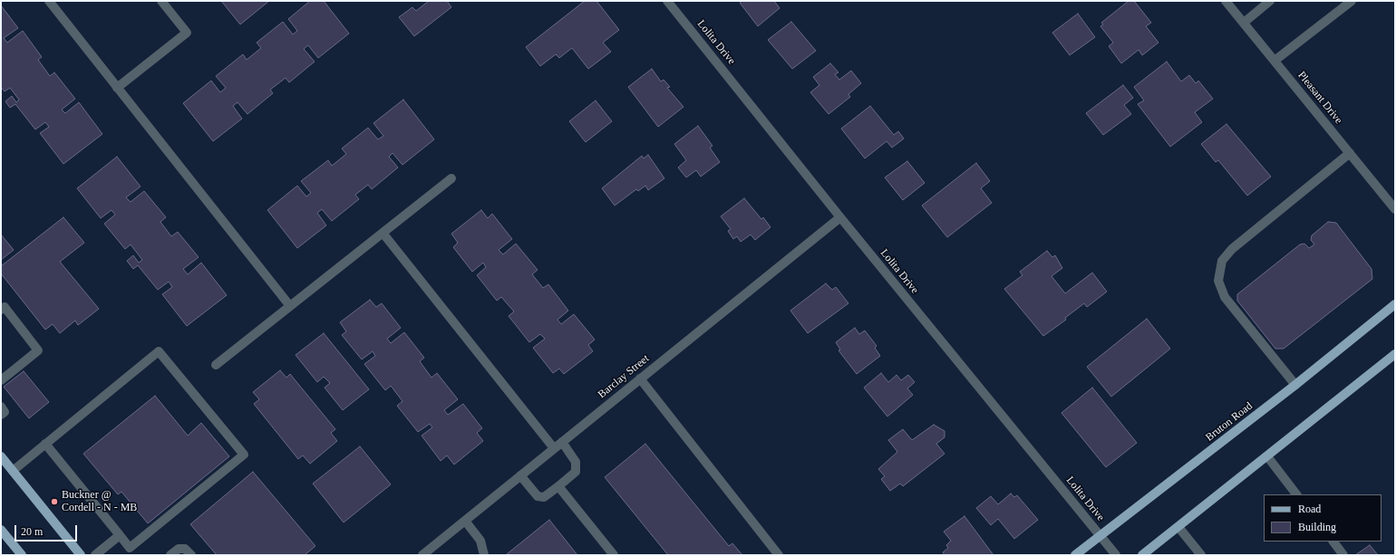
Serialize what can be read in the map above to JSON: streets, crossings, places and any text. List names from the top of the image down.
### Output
{
  "streets": {
    "main road": ["Bruton Road"],
    "street": ["Lolita Drive", "Pleasant Drive", "Barclay Street"]
  },
  "crossings": [
    ["Lolita Drive", "Barclay Street"],
    ["Lolita Drive", "Bruton Road"]
  ],
  "places": ["Buckner @ Cordell - N - MB"],
  "legend": ["Road", "Building"],
  "scale_bar": "20 m"
}
